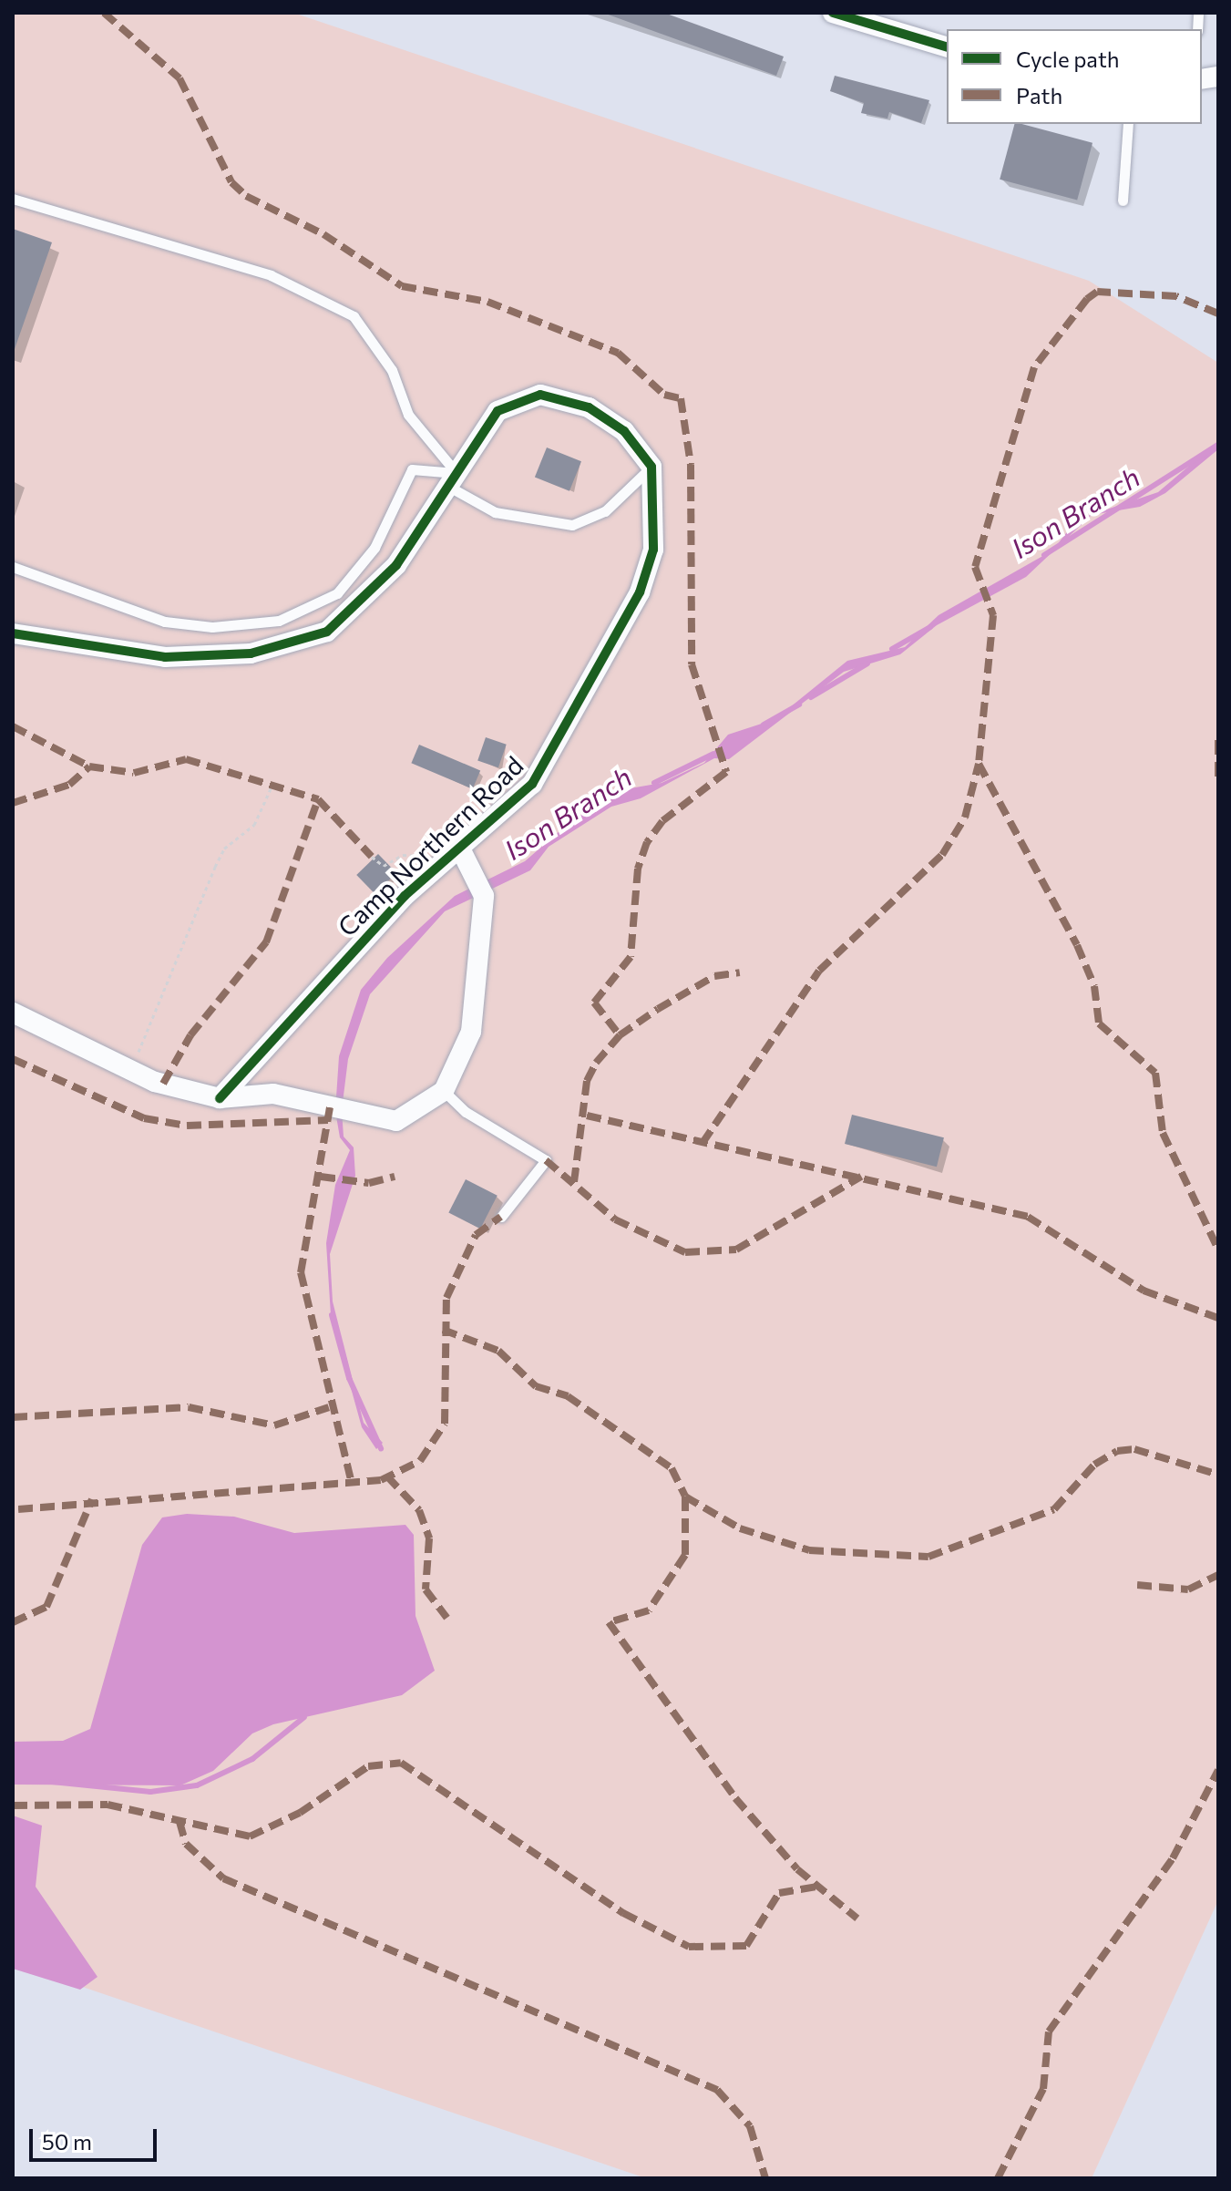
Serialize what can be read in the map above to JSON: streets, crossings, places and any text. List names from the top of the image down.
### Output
{
  "streets": {
    "street": ["Camp Northern Road"]
  },
  "water": ["Ison Branch"],
  "legend": ["Cycle path", "Path"],
  "scale_bar": "50 m"
}
